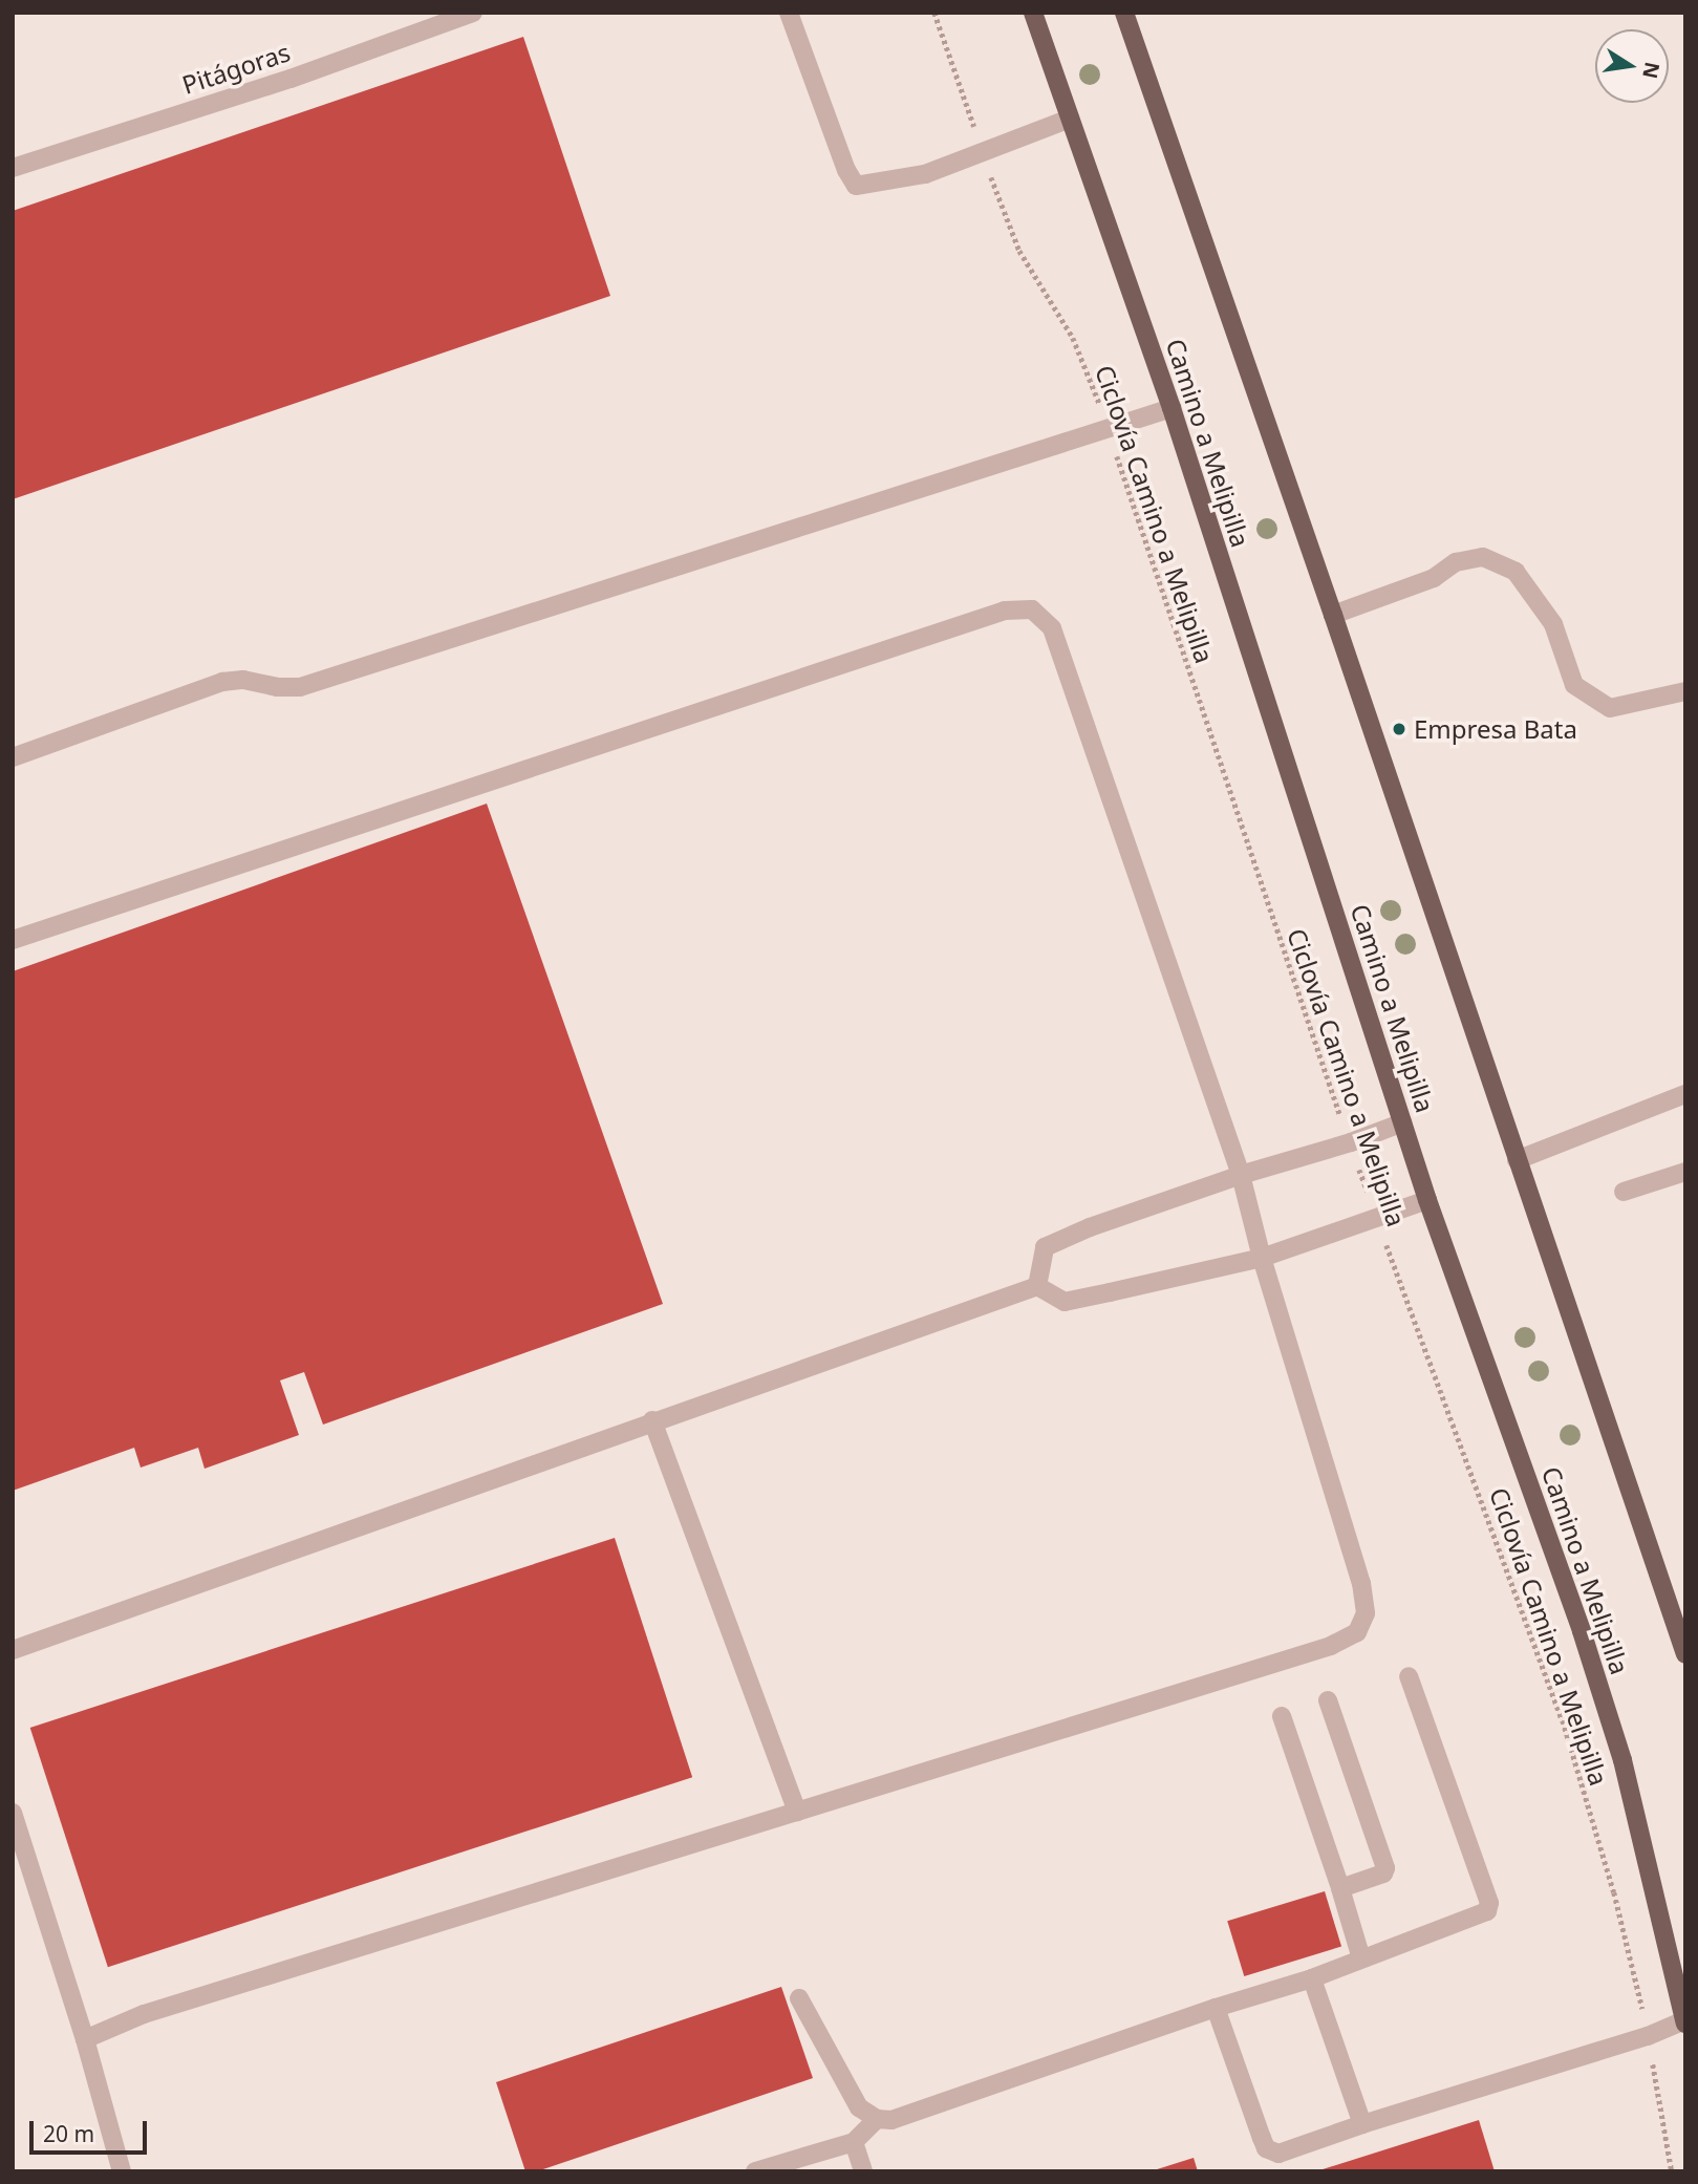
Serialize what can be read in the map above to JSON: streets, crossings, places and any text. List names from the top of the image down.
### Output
{
  "streets": {
    "main road": ["Camino a Melipilla"],
    "lane": ["Pitágoras"],
    "path": ["Ciclovía Camino a Melipilla"]
  },
  "places": ["Empresa Bata"],
  "scale_bar": "20 m",
  "north": "right"
}
